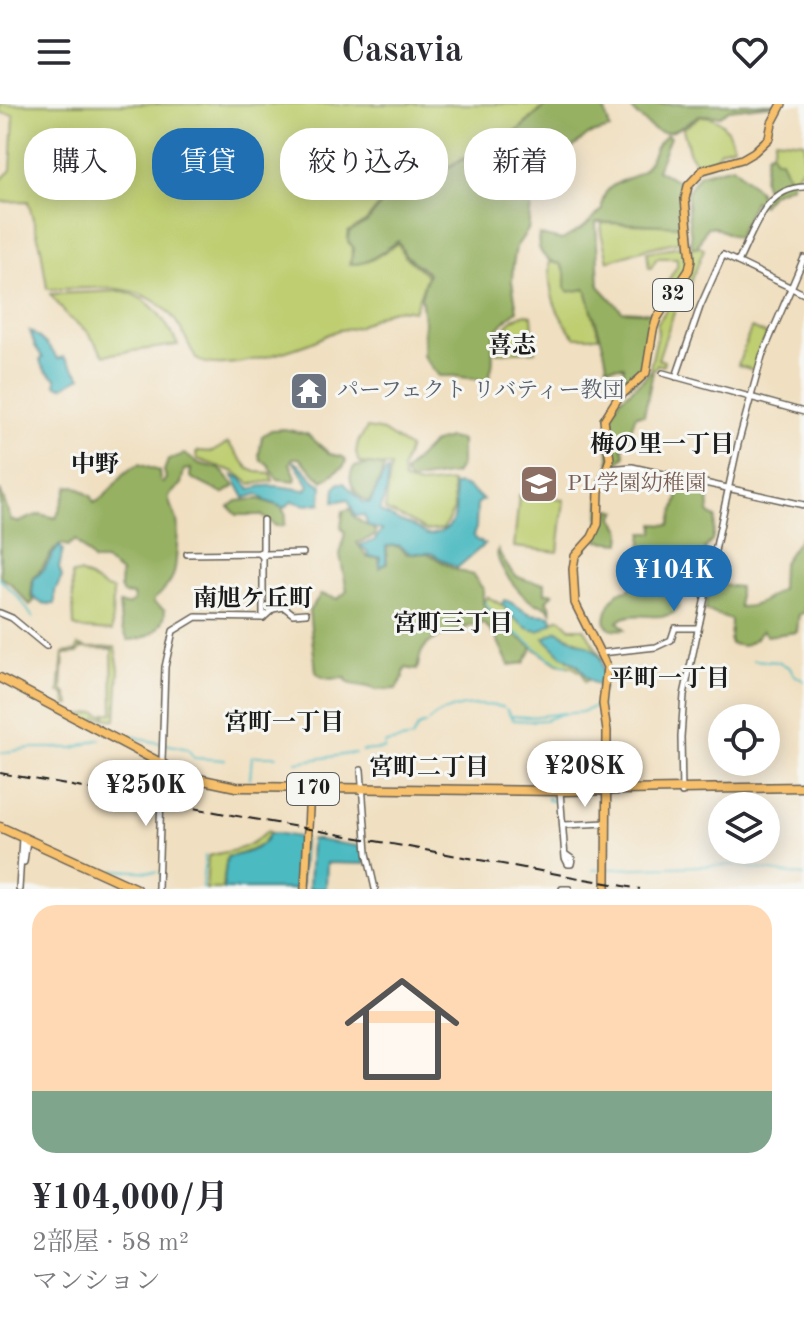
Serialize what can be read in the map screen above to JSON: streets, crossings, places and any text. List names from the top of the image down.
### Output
{
  "streets": {
    "highway": ["170"],
    "main road": ["32"]
  },
  "crossings": [
    ["32", "170"]
  ],
  "districts": [
    "喜志",
    "梅の里一丁目",
    "中野",
    "南旭ケ丘町",
    "宮町三丁目",
    "平町一丁目",
    "宮町一丁目",
    "宮町二丁目"
  ],
  "places": {
    "temple": ["パーフェクト リバティー教団"],
    "school or university": ["PL学園幼稚園"]
  },
  "page": {
    "header": "Casavia",
    "chip": [
      "購入",
      "賃貸",
      "絞り込み",
      "新着"
    ],
    "price": ["¥104K", "¥208K", "¥250K"],
    "list": [
      {
        "name": "¥104,000/月",
        "note": "2部屋 · 58 m² · マンション"
      }
    ]
  }
}
